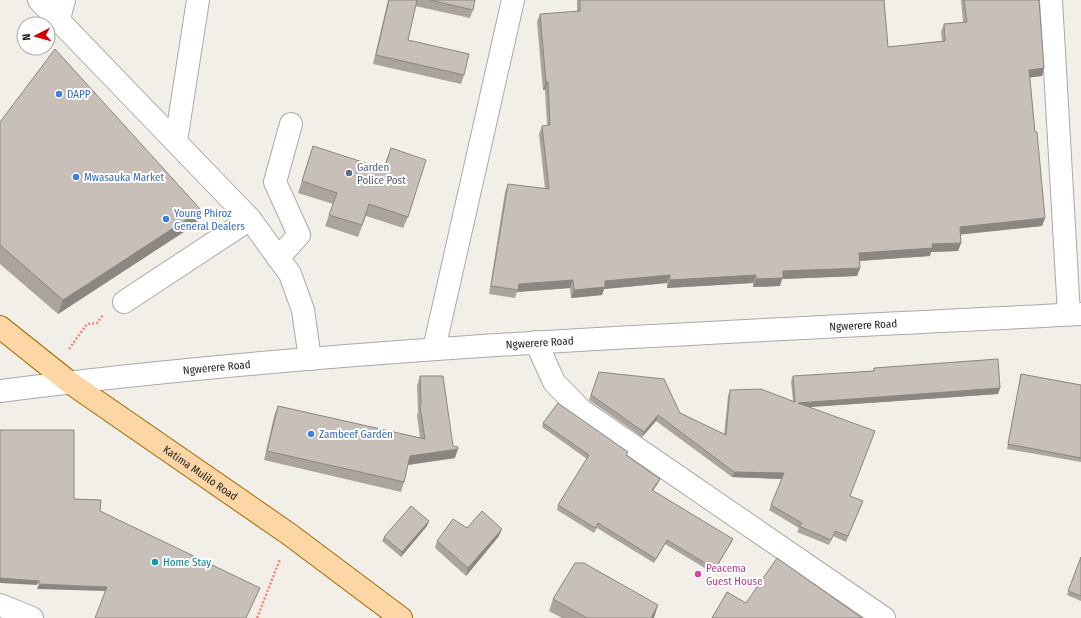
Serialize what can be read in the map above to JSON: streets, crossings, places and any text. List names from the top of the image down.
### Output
{
  "streets": {
    "main road": ["Katima Mulilo Road"],
    "street": ["Ngwerere Road"]
  },
  "crossings": [
    ["Ngwerere Road", "Katima Mulilo Road"]
  ],
  "places": [
    "DAPP",
    "Garden Police Post",
    "Mwasauka Market",
    "Young Phiroz General Dealers",
    "Zambeef Garden",
    "Home Stay",
    "Peacema Guest House"
  ],
  "north": "left"
}
